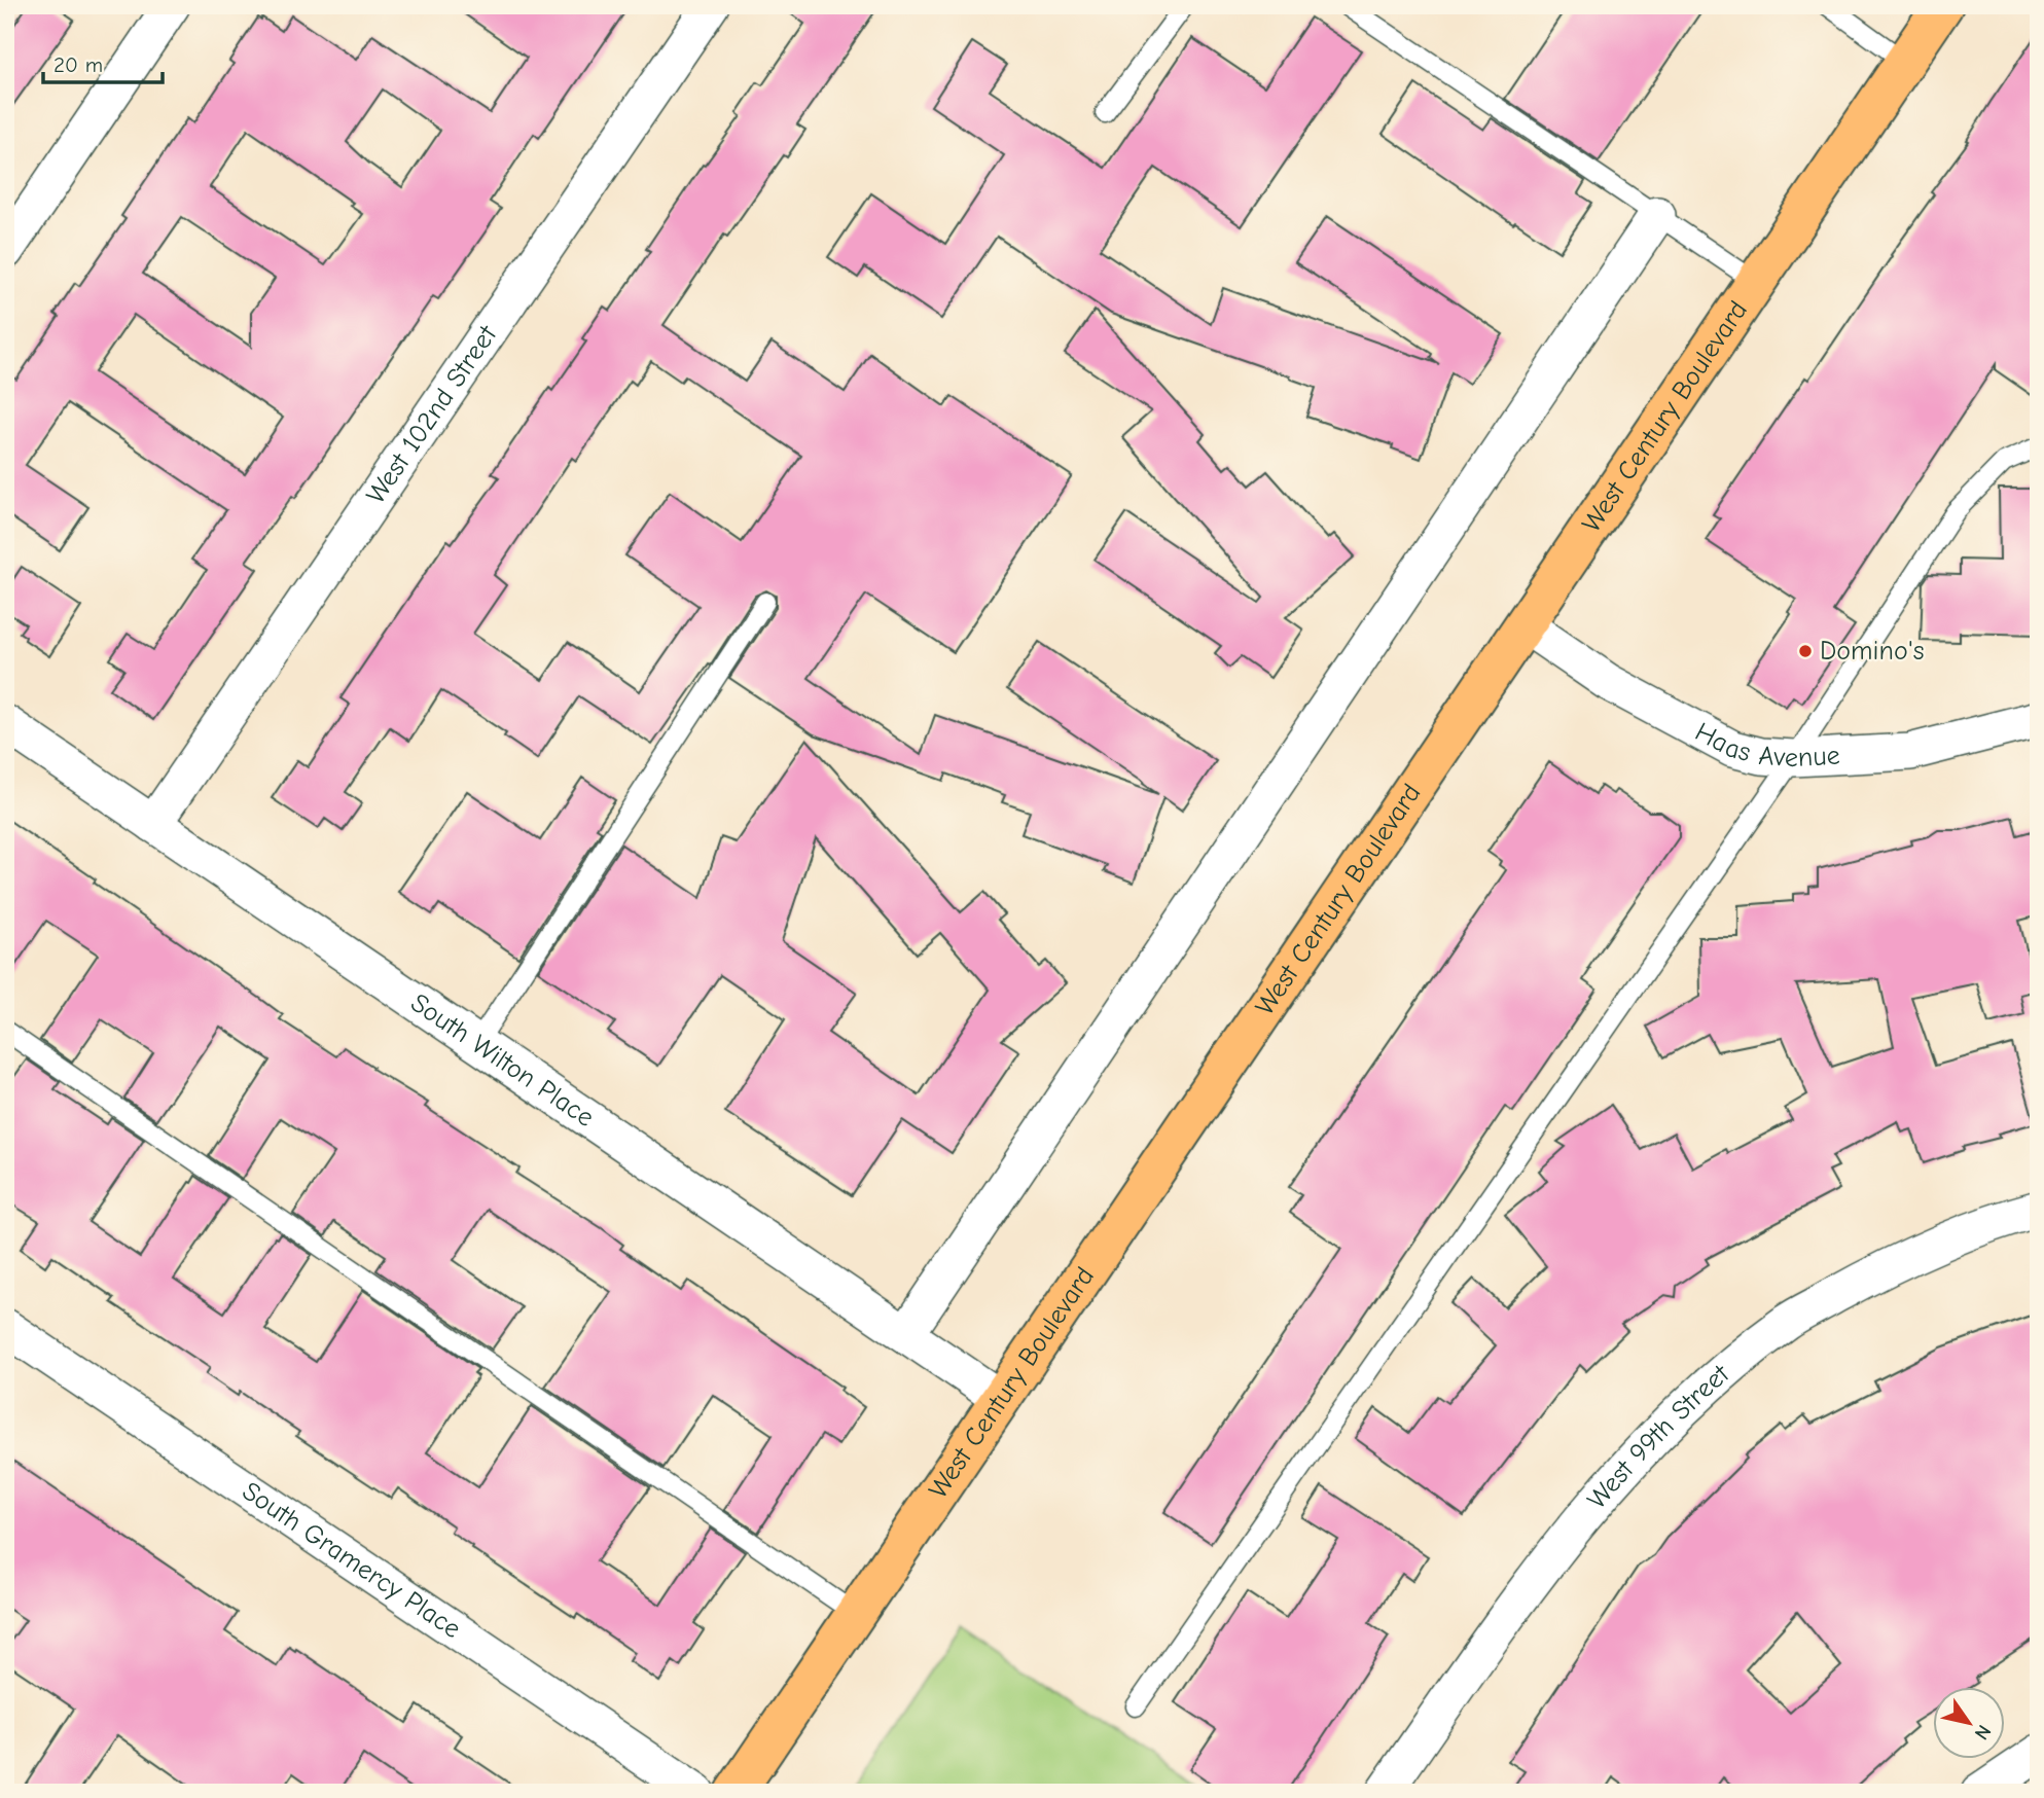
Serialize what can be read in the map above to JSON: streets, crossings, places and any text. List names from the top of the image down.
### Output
{
  "streets": {
    "main road": ["West Century Boulevard"],
    "street": [
      "West 102nd Street",
      "Haas Avenue",
      "South Wilton Place",
      "West 99th Street",
      "South Gramercy Place"
    ]
  },
  "crossings": [
    ["West 102nd Street", "South Wilton Place"],
    ["West Century Boulevard", "Haas Avenue"],
    ["West Century Boulevard", "South Wilton Place"]
  ],
  "places": ["Domino's"],
  "scale_bar": "20 m",
  "north": "bottom right"
}
